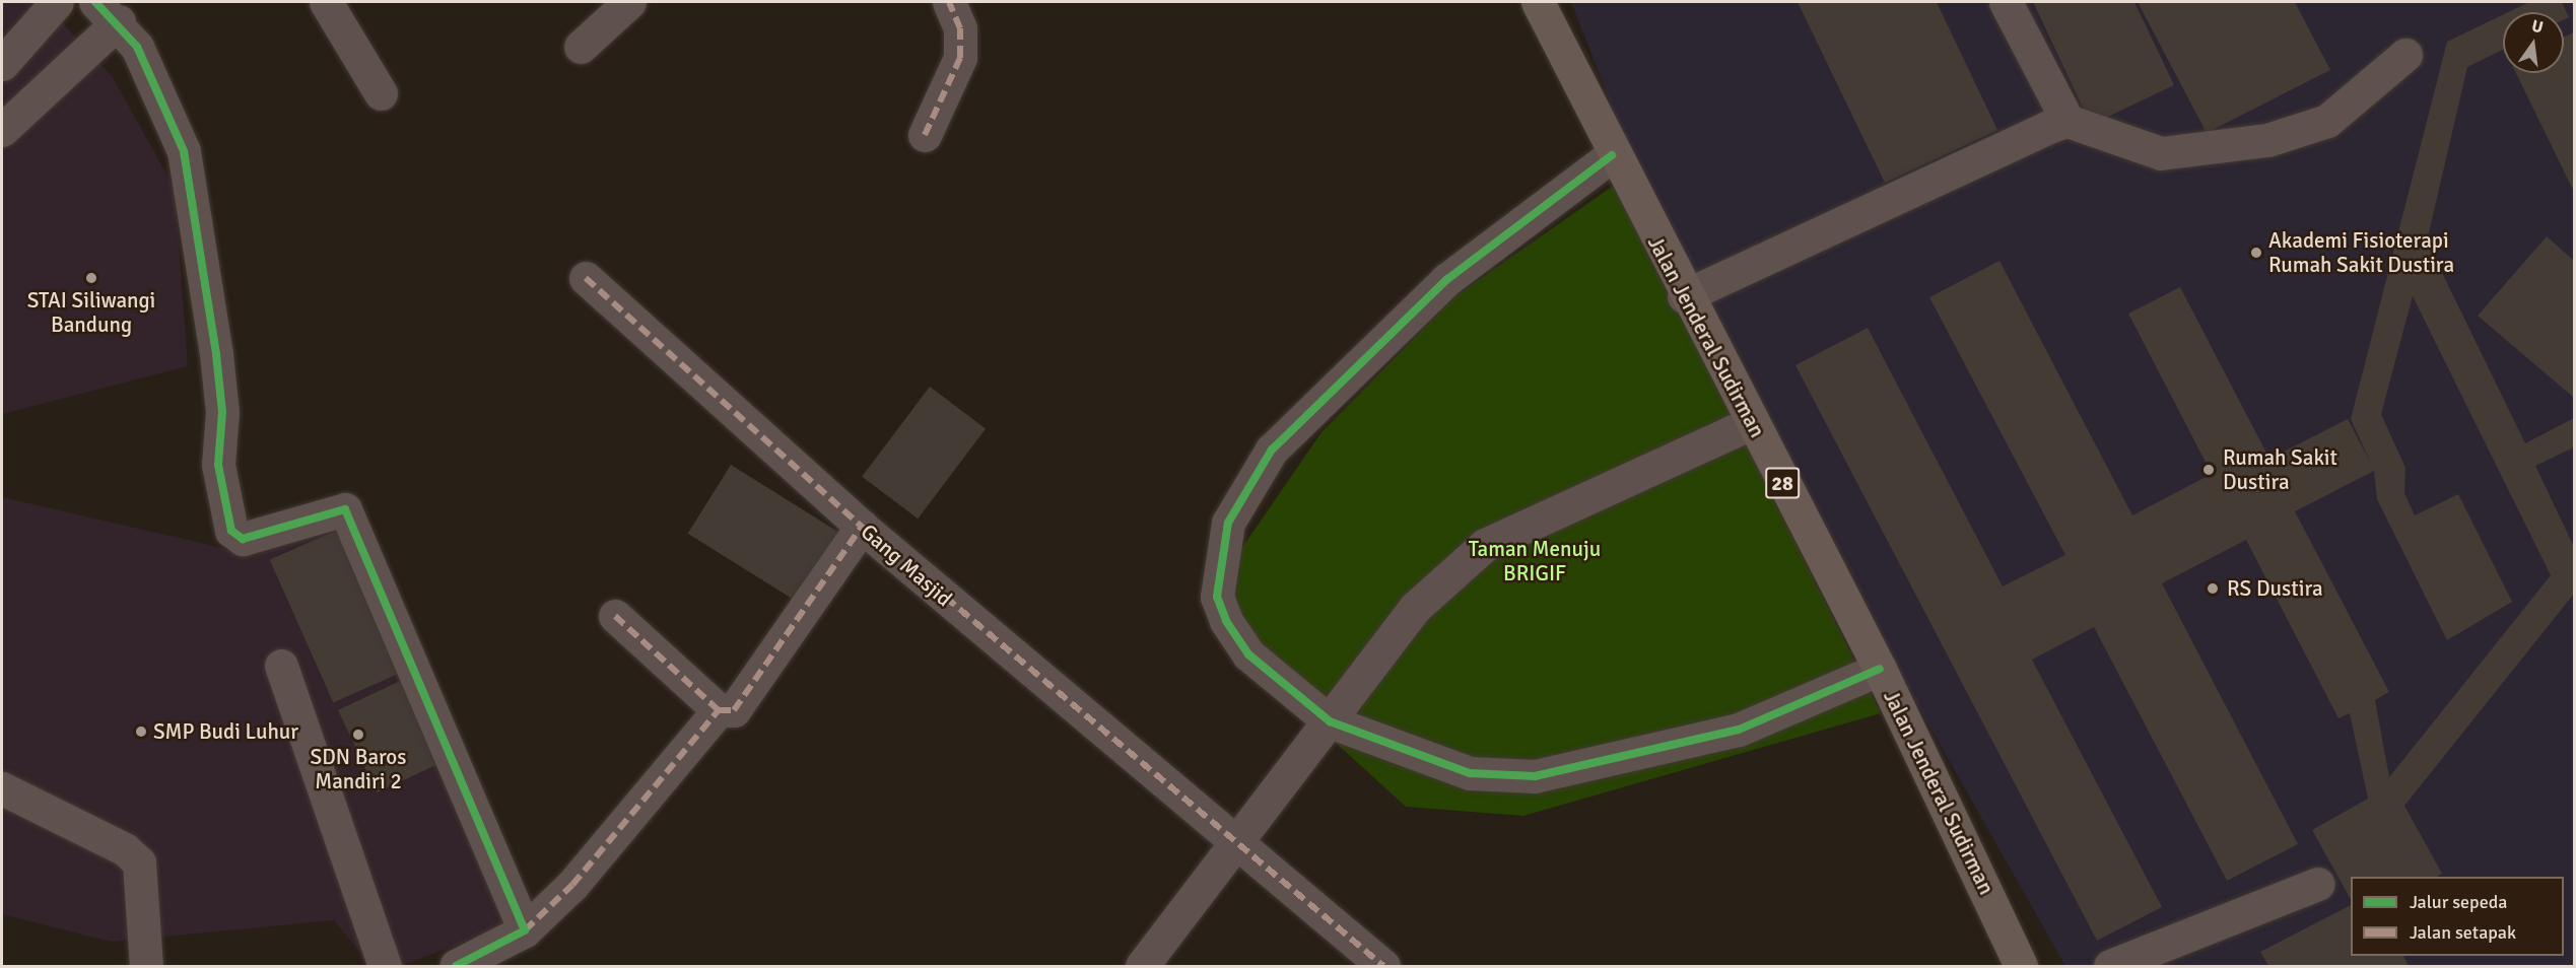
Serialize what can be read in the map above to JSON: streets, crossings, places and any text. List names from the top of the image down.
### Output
{
  "streets": {
    "main road": ["Jalan Jenderal Sudirman", "28"],
    "street": ["Gang Masjid"]
  },
  "parks": ["Taman Menuju BRIGIF"],
  "places": [
    "Akademi Fisioterapi Rumah Sakit Dustira",
    "STAI Siliwangi Bandung",
    "Rumah Sakit Dustira",
    "RS Dustira",
    "SMP Budi Luhur",
    "SDN Baros Mandiri 2"
  ],
  "legend": ["Jalur sepeda", "Jalan setapak"],
  "north": "top"
}
